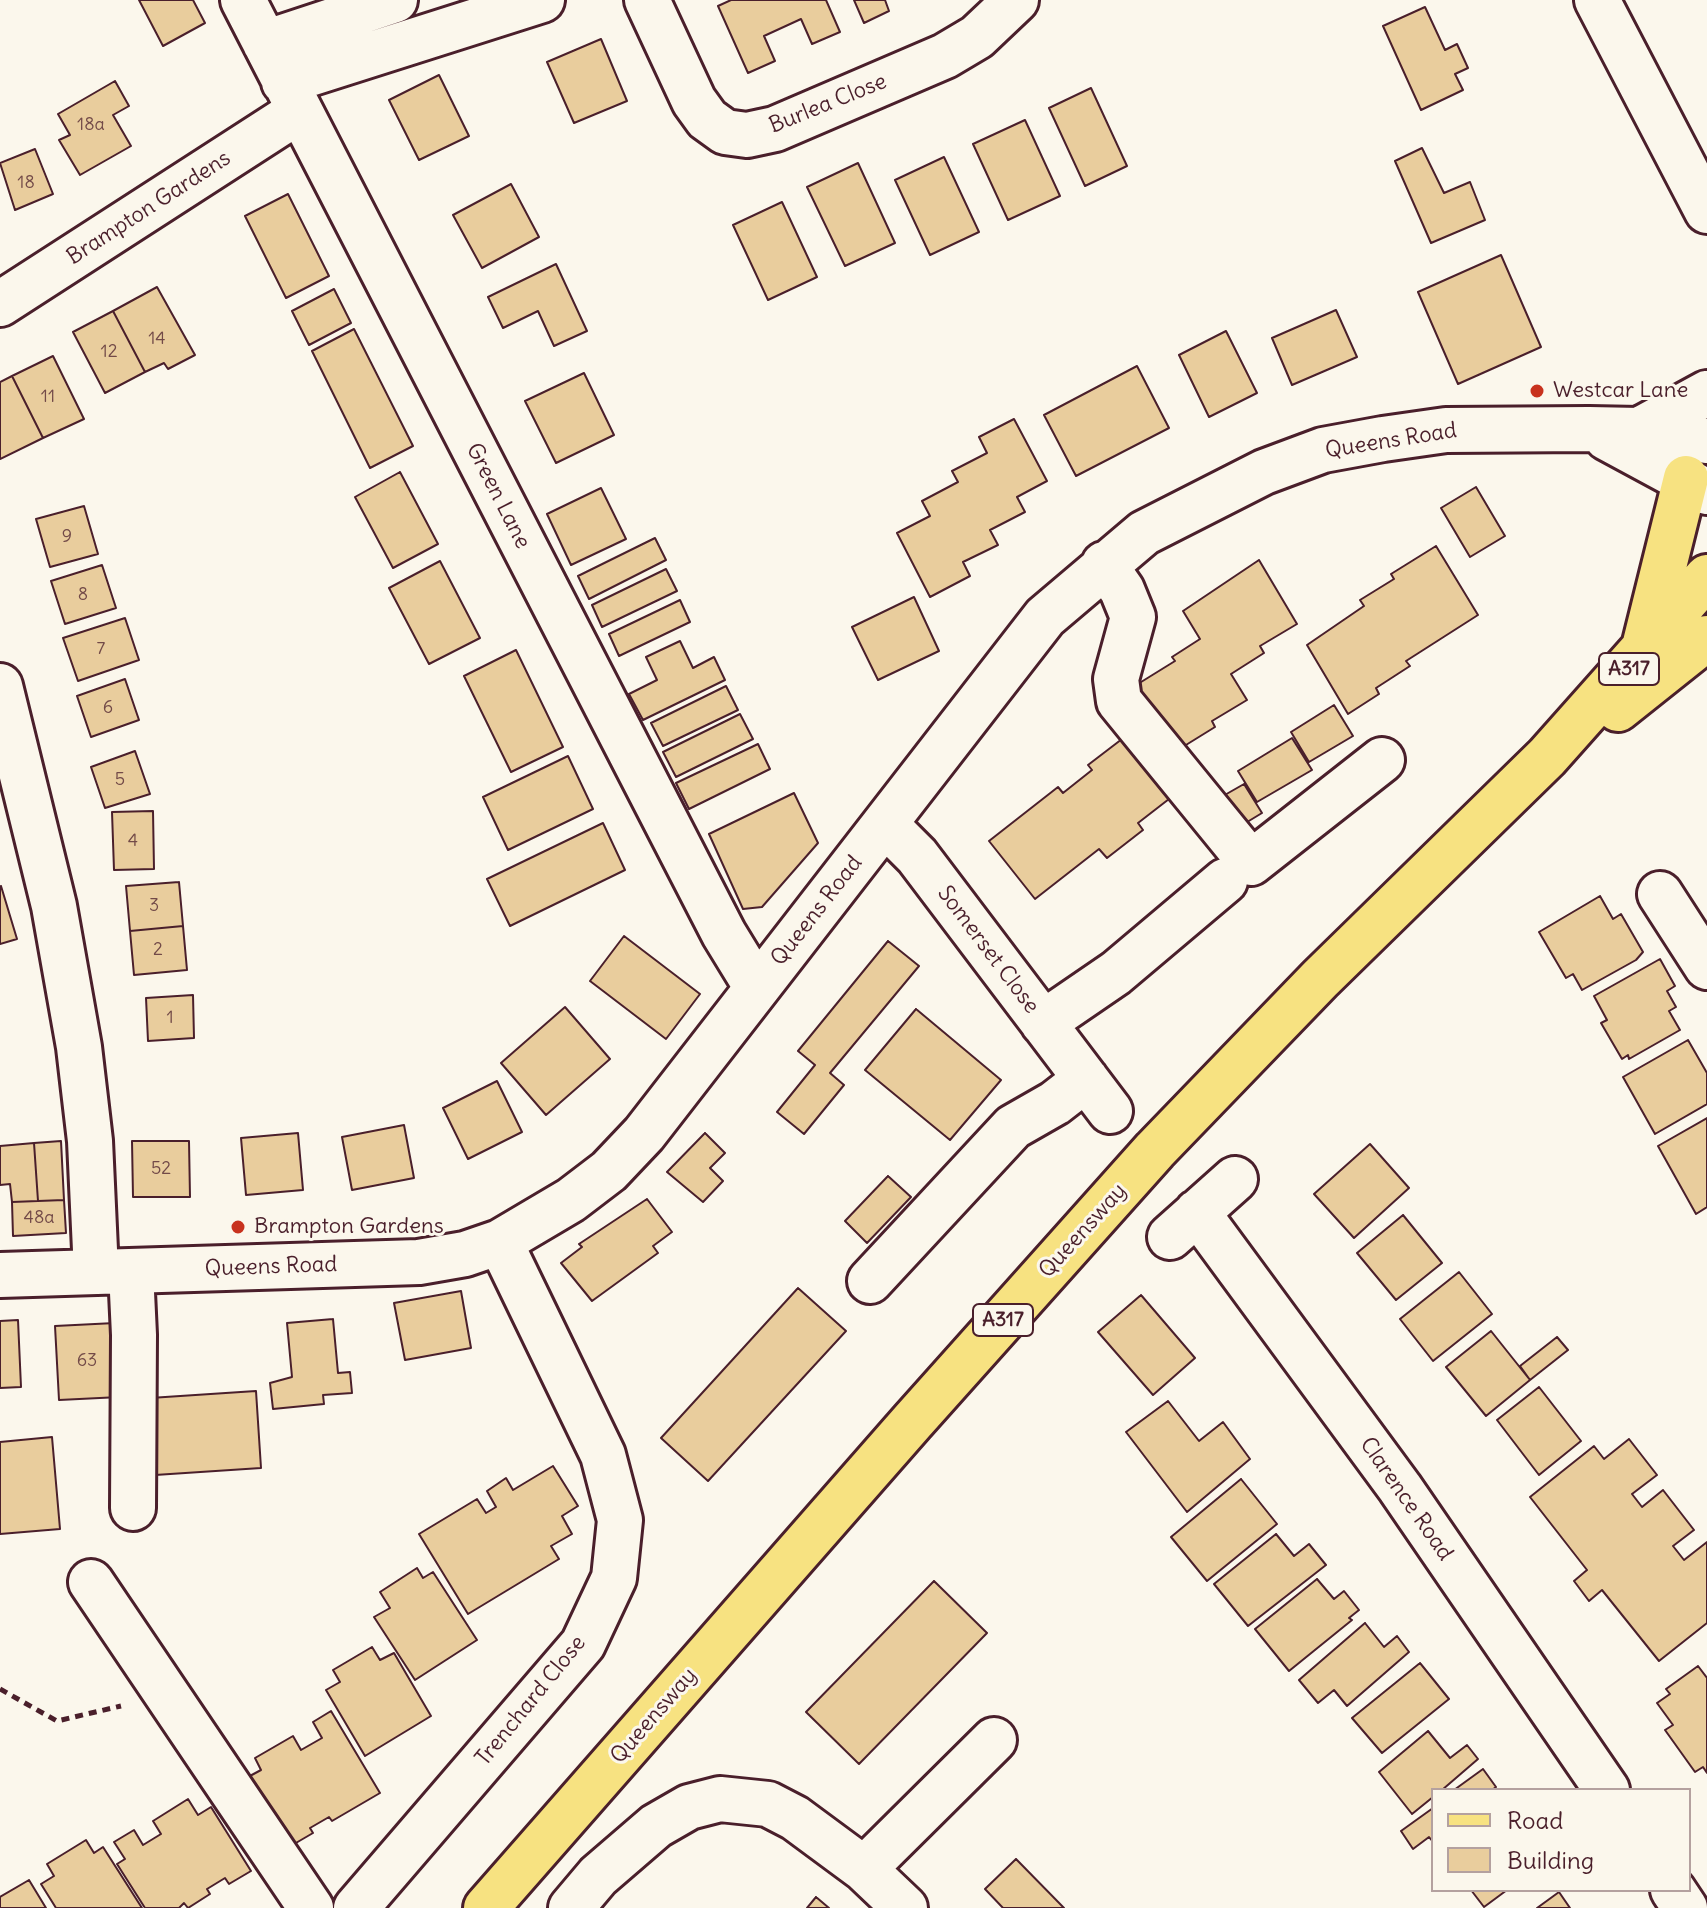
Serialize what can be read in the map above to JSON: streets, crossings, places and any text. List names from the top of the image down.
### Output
{
  "streets": {
    "main road": ["A317", "Queensway"],
    "street": [
      "Burlea Close",
      "Brampton Gardens",
      "Queens Road",
      "Green Lane",
      "Somerset Close",
      "Clarence Road",
      "Trenchard Close"
    ]
  },
  "crossings": [
    ["Brampton Gardens", "Green Lane"],
    ["Queens Road", "Green Lane"],
    ["Queens Road", "A317"],
    ["Queens Road", "Somerset Close"],
    ["Queens Road", "Trenchard Close"],
    ["A317", "Queensway"]
  ],
  "places": ["Westcar Lane", "Brampton Gardens"],
  "house_numbers": [
    "18a",
    "18",
    "14",
    "12",
    "11",
    "9",
    "8",
    "7",
    "6",
    "5",
    "4",
    "3",
    "2",
    "1",
    "52",
    "48a",
    "63"
  ],
  "legend": ["Road", "Building"]
}
